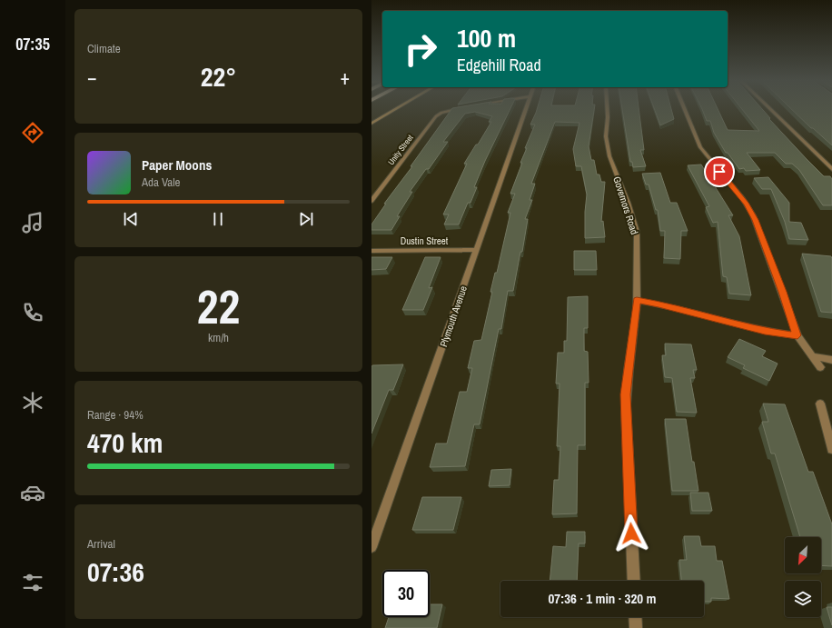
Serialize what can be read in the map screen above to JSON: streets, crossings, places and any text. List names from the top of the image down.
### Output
{
  "streets": {
    "street": [
      "Unity Street",
      "Governors Road",
      "Dustin Street",
      "Plymouth Avenue"
    ]
  },
  "crossings": [
    ["Dustin Street", "Plymouth Avenue"]
  ],
  "north": "bottom left",
  "page": {
    "tabs": "07:35",
    "tile": [
      "Climate",
      ["22", "km/h"],
      ["Range · 94%", "470 km"],
      ["Arrival", "07:36"]
    ],
    "turn": ["100 m", "Edgehill Road"],
    "heat": ["−", "22°", "+"],
    "song": ["Paper Moons", "Ada Vale"],
    "limit": "30",
    "trip": "07:36 · 1 min · 320 m"
  }
}
